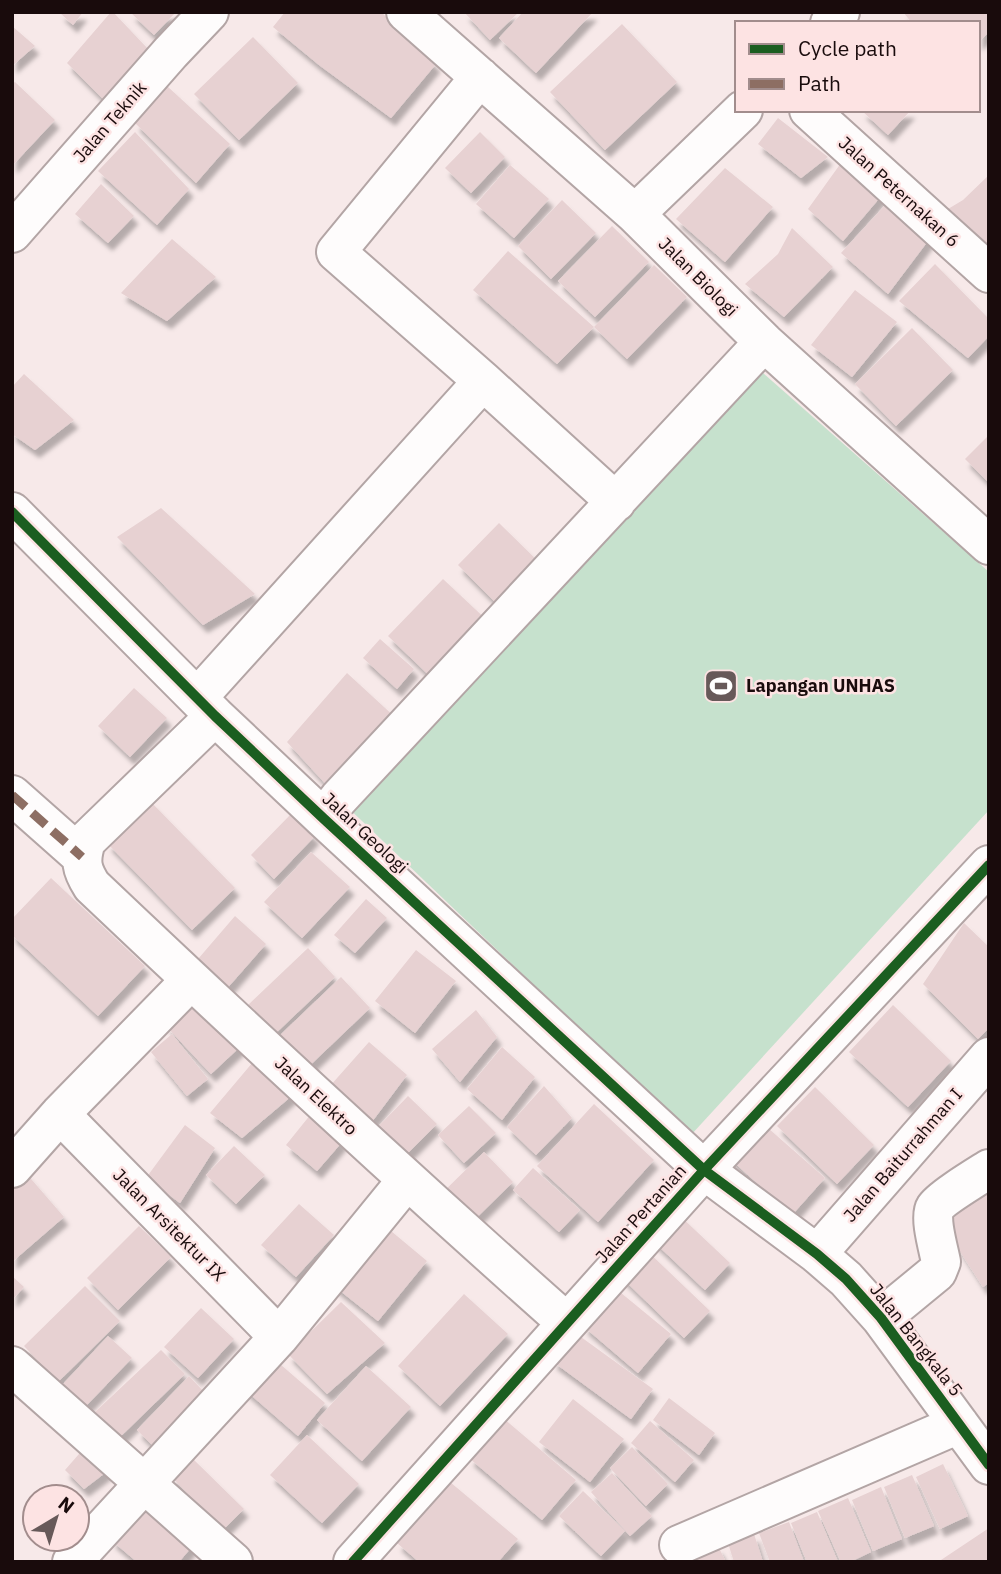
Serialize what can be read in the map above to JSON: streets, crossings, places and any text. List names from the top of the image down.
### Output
{
  "streets": {
    "street": [
      "Jalan Teknik",
      "Jalan Peternakan 6",
      "Jalan Biologi",
      "Jalan Geologi",
      "Jalan Elektro",
      "Jalan Baiturrahman I",
      "Jalan Pertanian",
      "Jalan Arsitektur IX",
      "Jalan Bangkala 5"
    ]
  },
  "crossings": [
    ["Jalan Geologi", "Jalan Pertanian"],
    ["Jalan Geologi", "Jalan Bangkala 5"],
    ["Jalan Elektro", "Jalan Pertanian"],
    ["Jalan Baiturrahman I", "Jalan Bangkala 5"],
    ["Jalan Pertanian", "Jalan Bangkala 5"]
  ],
  "places": {
    "sports": ["Lapangan UNHAS"]
  },
  "legend": ["Cycle path", "Path"],
  "north": "top right"
}
